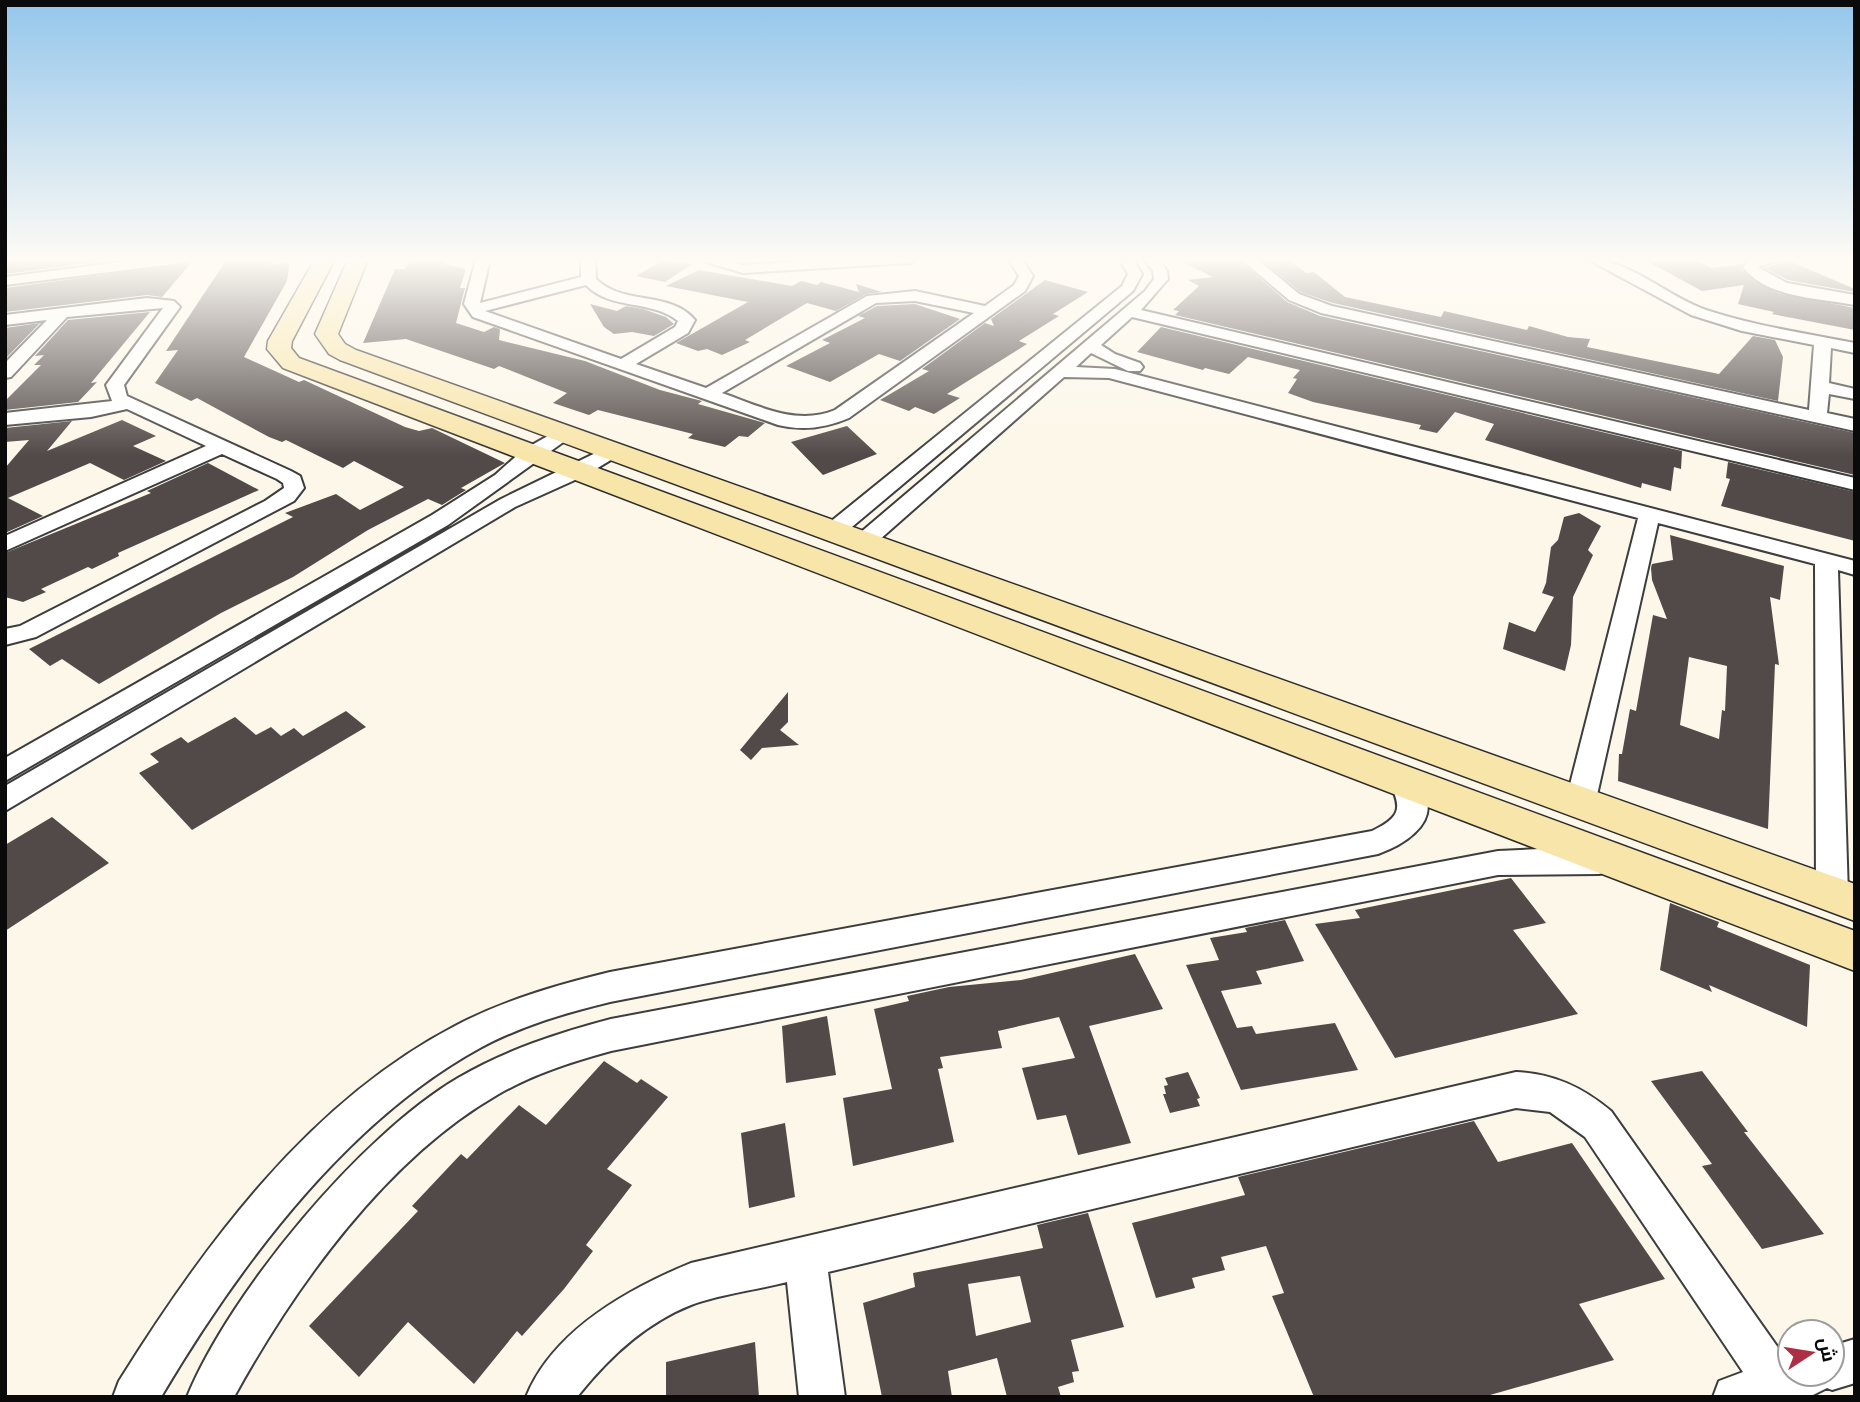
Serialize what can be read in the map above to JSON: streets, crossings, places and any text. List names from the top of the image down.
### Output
{
  "north": "right"
}
